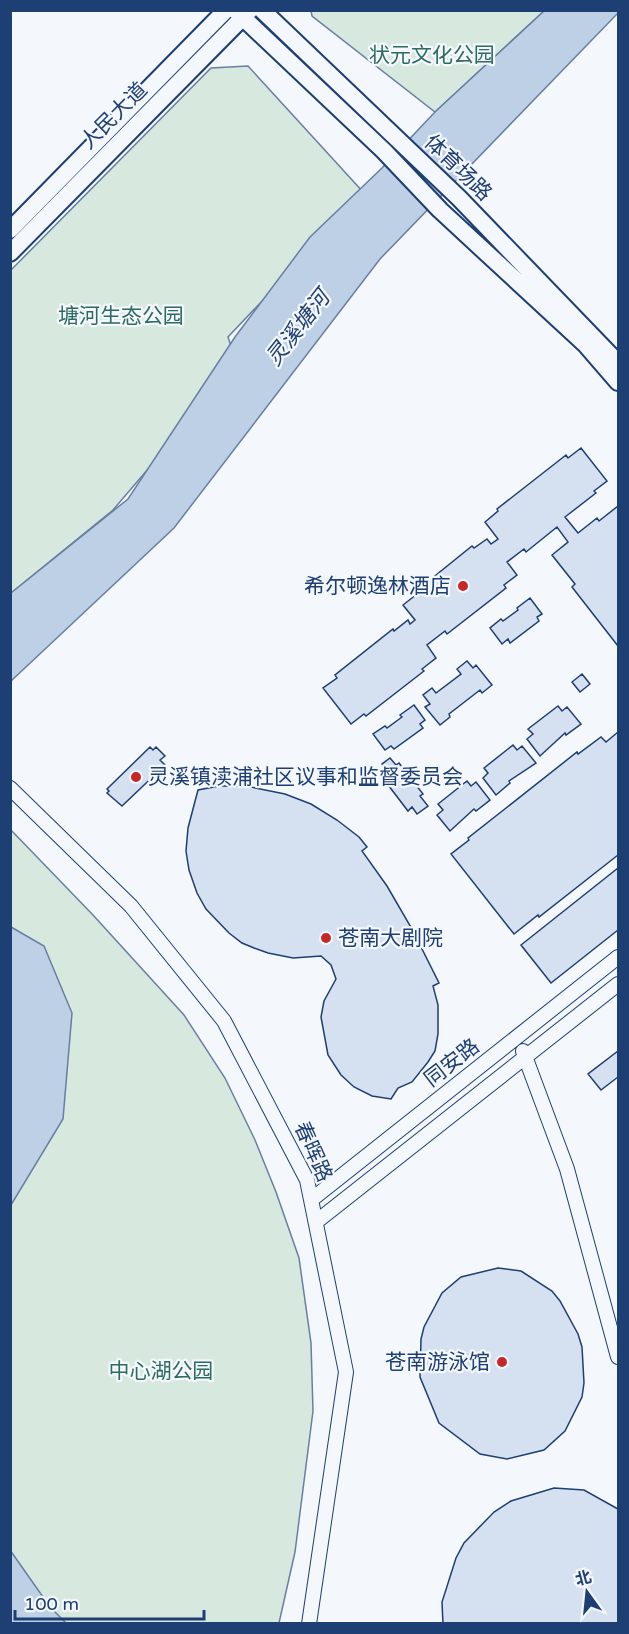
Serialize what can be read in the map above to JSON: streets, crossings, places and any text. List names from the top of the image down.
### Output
{
  "streets": {
    "main road": ["人民大道", "体育场路"],
    "street": ["同安路", "春晖路"]
  },
  "crossings": [
    ["同安路", "春晖路"]
  ],
  "water": ["灵溪塘河"],
  "parks": ["状元文化公园", "塘河生态公园", "中心湖公园"],
  "places": [
    "希尔顿逸林酒店",
    "灵溪镇渎浦社区议事和监督委员会",
    "苍南大剧院",
    "苍南游泳馆"
  ],
  "scale_bar": "100 m",
  "north": "top"
}
